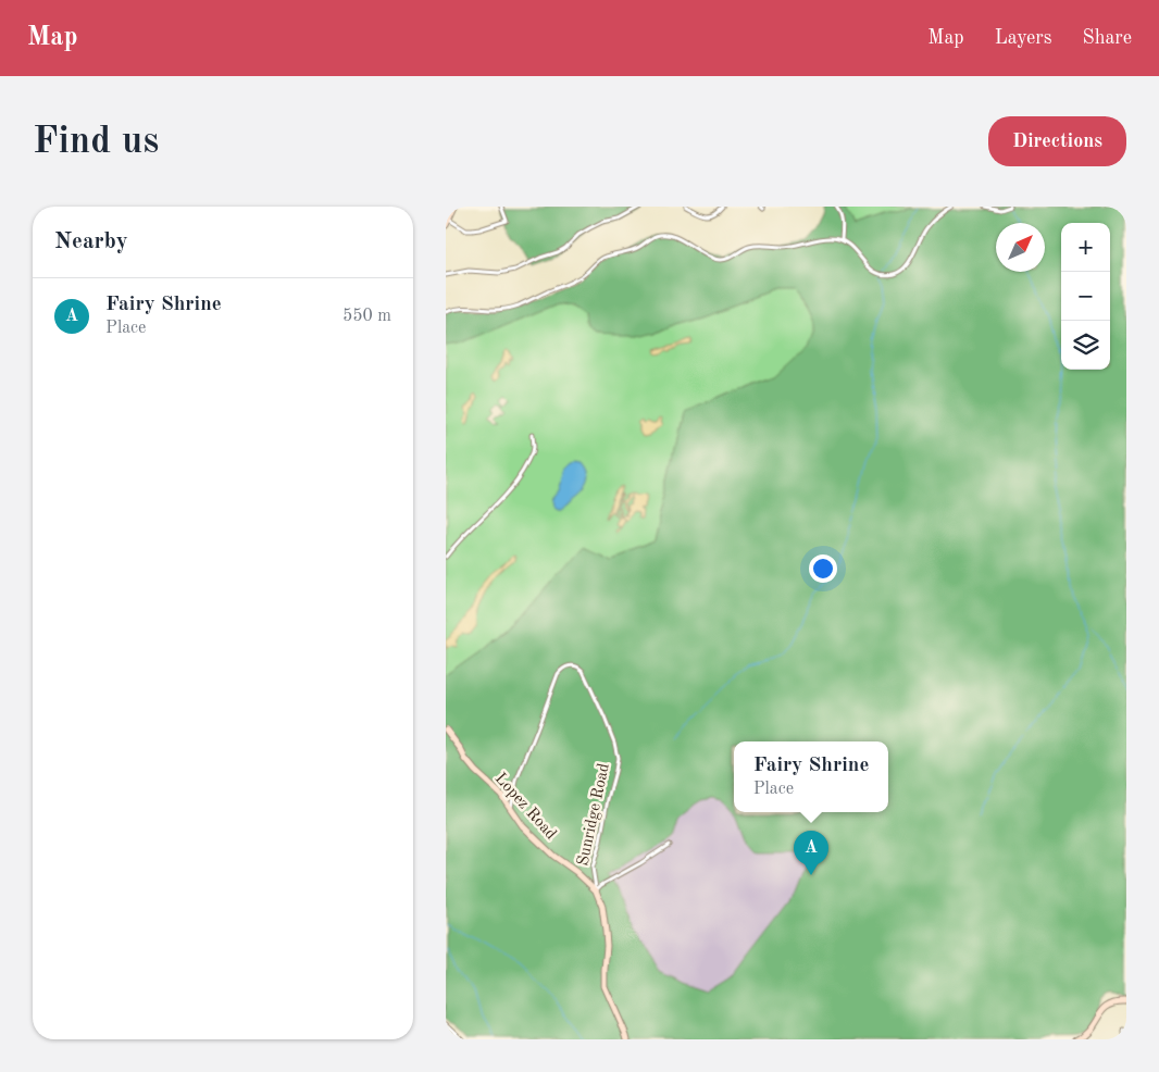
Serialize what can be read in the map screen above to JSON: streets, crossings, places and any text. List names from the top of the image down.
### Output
{
  "streets": {
    "street": ["Lopez Road", "Sunridge Road"]
  },
  "crossings": [
    ["Lopez Road", "Sunridge Road"]
  ],
  "north": "top right",
  "page": {
    "header": "Map",
    "nav": ["Map", "Layers", "Share"],
    "buttons": "Directions",
    "title": "Find us",
    "heading": "Nearby",
    "map_buttons": ["+", "−"],
    "list": [
      {
        "mark": "A",
        "name": "Fairy Shrine",
        "note": "Place",
        "value": "550 m"
      }
    ],
    "popup": ["Fairy Shrine", "Place"],
    "pins": "A"
  }
}
